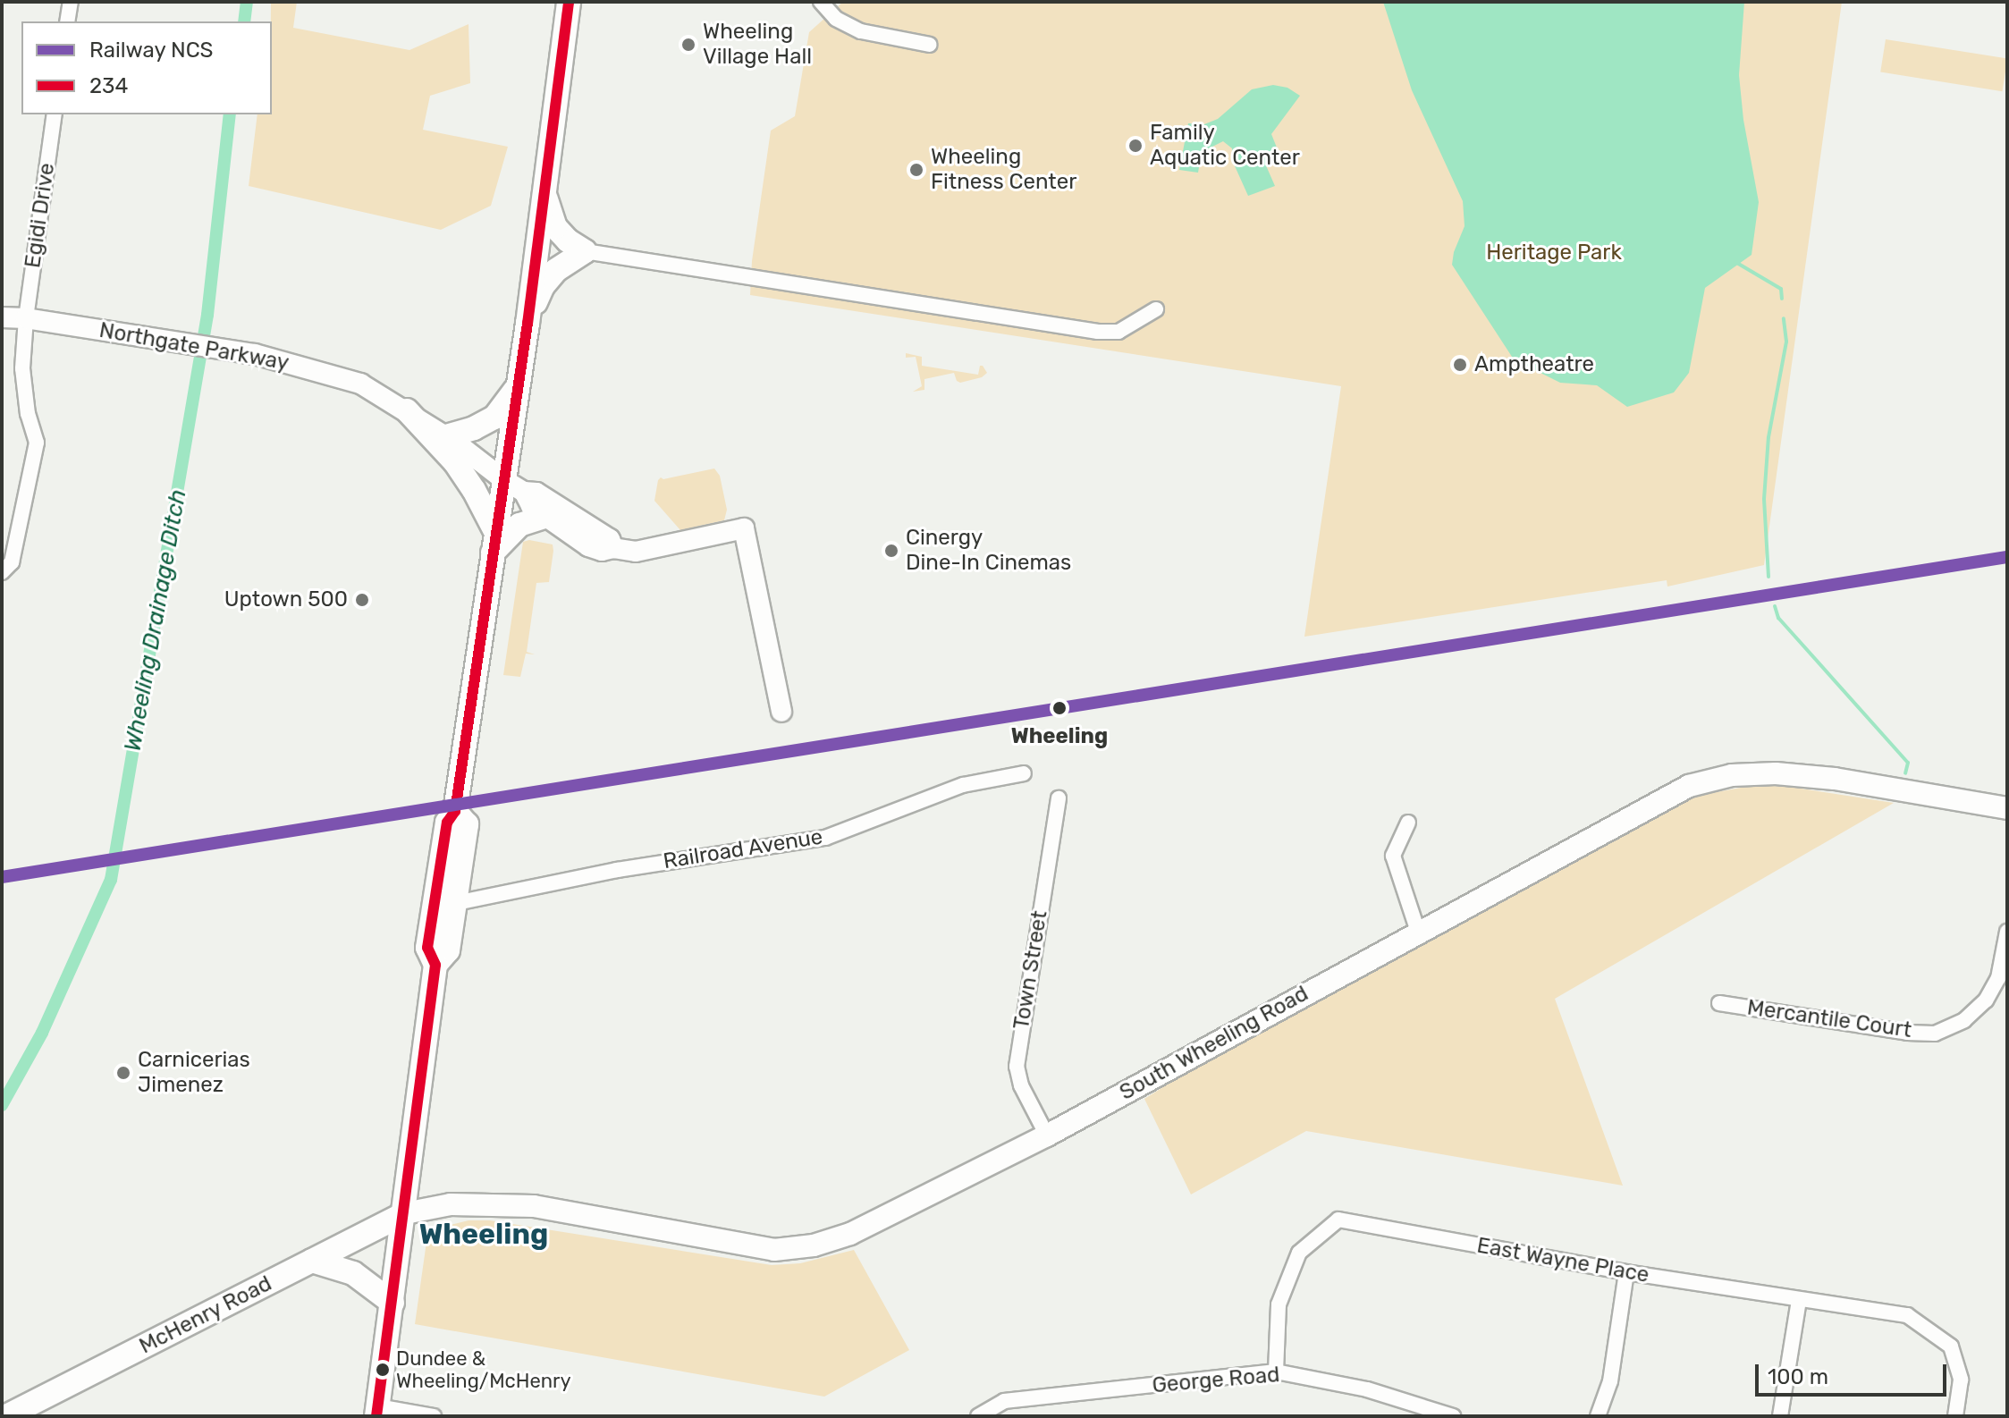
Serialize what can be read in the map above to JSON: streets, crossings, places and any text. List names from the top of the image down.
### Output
{
  "streets": {
    "main road": ["South Wheeling Road", "McHenry Road"],
    "street": [
      "Egidi Drive",
      "Northgate Parkway",
      "Railroad Avenue",
      "Town Street",
      "Mercantile Court",
      "East Wayne Place",
      "George Road"
    ]
  },
  "crossings": [
    ["Egidi Drive", "Northgate Parkway"],
    ["Town Street", "South Wheeling Road"],
    ["South Wheeling Road", "McHenry Road"],
    ["East Wayne Place", "George Road"]
  ],
  "districts": ["Wheeling"],
  "water": ["Wheeling Drainage Ditch"],
  "parks": ["Heritage Park"],
  "places": [
    "Wheeling Village Hall",
    "Family Aquatic Center",
    "Wheeling Fitness Center",
    "Amptheatre",
    "Cinergy Dine-In Cinemas",
    "Uptown 500",
    "Wheeling",
    "Carnicerias Jimenez",
    "Dundee & Wheeling/McHenry"
  ],
  "lines": ["transit line 234", "rail line NCS"],
  "legend": ["Railway NCS", "234"],
  "scale_bar": "100 m"
}
